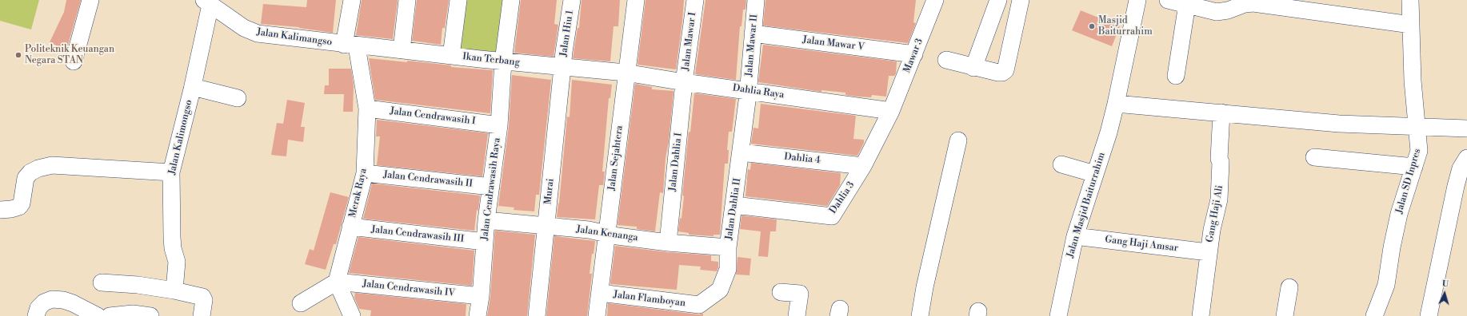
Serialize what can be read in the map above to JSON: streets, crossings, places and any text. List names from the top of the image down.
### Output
{
  "streets": {
    "street": [
      "Jalan Hiu 1",
      "Jalan Kalimangso",
      "Jalan Mawar I",
      "Jalan Mawar V",
      "Jalan Mawar II",
      "Mawar 3",
      "Ikan Terbang",
      "Dahlia Raya",
      "Jalan Cendrawasih I",
      "Jalan Kalimongso",
      "Jalan Sejahtera",
      "Dahlia 4",
      "Jalan Dahlia I",
      "Jalan Cendrawasih II",
      "Jalan SD Inpres",
      "Jalan Cendrawasih Raya",
      "Murai",
      "Merak Raya",
      "Dahlia 3",
      "Jalan Masjid Baiturrahim",
      "Jalan Dahlia II",
      "Gang Haji Ali",
      "Jalan Kenanga",
      "Jalan Cendrawasih III",
      "Gang Haji Amsar",
      "Jalan Cendrawasih IV",
      "Jalan Flamboyan"
    ]
  },
  "crossings": [
    ["Jalan Hiu 1", "Ikan Terbang"],
    ["Jalan Hiu 1", "Murai"],
    ["Jalan Kalimangso", "Ikan Terbang"],
    ["Jalan Kalimangso", "Jalan Kalimongso"],
    ["Jalan Kalimangso", "Merak Raya"],
    ["Jalan Mawar I", "Dahlia Raya"],
    ["Jalan Mawar I", "Jalan Dahlia I"],
    ["Jalan Mawar V", "Jalan Mawar II"],
    ["Jalan Mawar V", "Mawar 3"],
    ["Jalan Mawar II", "Dahlia Raya"],
    ["Jalan Mawar II", "Jalan Dahlia II"],
    ["Mawar 3", "Dahlia Raya"],
    ["Mawar 3", "Dahlia 3"],
    ["Ikan Terbang", "Dahlia Raya"],
    ["Ikan Terbang", "Jalan Sejahtera"],
    ["Ikan Terbang", "Jalan Cendrawasih Raya"],
    ["Ikan Terbang", "Murai"],
    ["Ikan Terbang", "Merak Raya"],
    ["Dahlia Raya", "Jalan Sejahtera"],
    ["Dahlia Raya", "Jalan Dahlia I"],
    ["Dahlia Raya", "Dahlia 3"],
    ["Dahlia Raya", "Jalan Dahlia II"],
    ["Jalan Cendrawasih I", "Jalan Cendrawasih Raya"],
    ["Jalan Cendrawasih I", "Merak Raya"],
    ["Jalan Sejahtera", "Jalan Kenanga"],
    ["Jalan Sejahtera", "Jalan Flamboyan"],
    ["Dahlia 4", "Dahlia 3"],
    ["Dahlia 4", "Jalan Dahlia II"],
    ["Jalan Dahlia I", "Jalan Kenanga"],
    ["Jalan Cendrawasih II", "Jalan Cendrawasih Raya"],
    ["Jalan Cendrawasih II", "Merak Raya"],
    ["Jalan Cendrawasih Raya", "Jalan Kenanga"],
    ["Jalan Cendrawasih Raya", "Jalan Cendrawasih III"],
    ["Jalan Cendrawasih Raya", "Jalan Cendrawasih IV"],
    ["Murai", "Jalan Kenanga"],
    ["Merak Raya", "Jalan Cendrawasih III"],
    ["Merak Raya", "Jalan Cendrawasih IV"],
    ["Dahlia 3", "Jalan Dahlia II"],
    ["Jalan Masjid Baiturrahim", "Gang Haji Amsar"],
    ["Jalan Dahlia II", "Jalan Kenanga"],
    ["Jalan Dahlia II", "Jalan Flamboyan"],
    ["Gang Haji Ali", "Gang Haji Amsar"]
  ],
  "places": ["Masjid Baiturrahim", "Politeknik Keuangan Negara STAN"],
  "north": "top"
}
